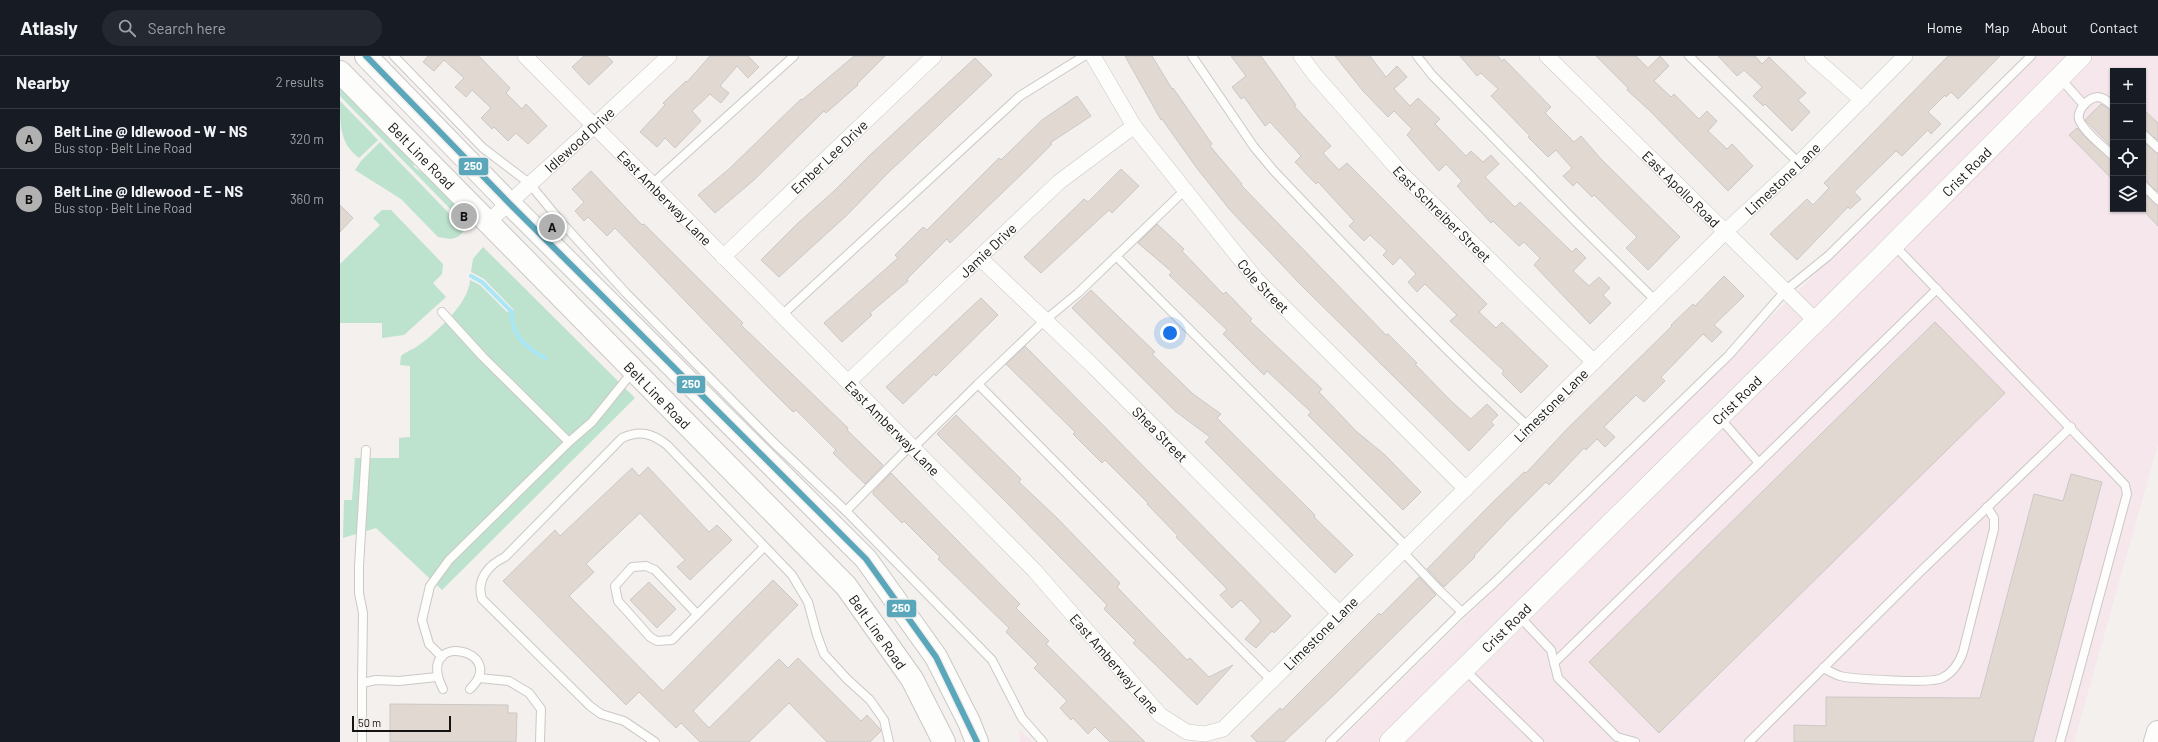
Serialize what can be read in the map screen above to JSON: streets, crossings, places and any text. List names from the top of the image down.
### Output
{
  "streets": {
    "main road": ["Belt Line Road"],
    "street": [
      "Idlewood Drive",
      "Ember Lee Drive",
      "Crist Road",
      "Limestone Lane",
      "East Apollo Road",
      "East Amberway Lane",
      "East Schreiber Street",
      "Jamie Drive",
      "Cole Street",
      "Shea Street"
    ]
  },
  "crossings": [
    ["Idlewood Drive", "Belt Line Road"],
    ["Idlewood Drive", "East Amberway Lane"],
    ["Ember Lee Drive", "East Amberway Lane"],
    ["Crist Road", "East Apollo Road"],
    ["Limestone Lane", "East Apollo Road"],
    ["Limestone Lane", "East Amberway Lane"],
    ["Limestone Lane", "East Schreiber Street"],
    ["Limestone Lane", "Cole Street"],
    ["Limestone Lane", "Shea Street"],
    ["East Amberway Lane", "Jamie Drive"],
    ["Jamie Drive", "Cole Street"],
    ["Jamie Drive", "Shea Street"]
  ],
  "lines": ["transit line 250"],
  "scale_bar": "50 m",
  "page": {
    "header": "Atlasly",
    "search": "Search here",
    "nav": [
      "Home",
      "Map",
      "About",
      "Contact"
    ],
    "heading": ["Nearby", "2 results"],
    "map_buttons": ["+", "−"],
    "list": [
      {
        "mark": "A",
        "name": "Belt Line @ Idlewood - W - NS",
        "note": "Bus stop · Belt Line Road",
        "value": "320 m"
      },
      {
        "mark": "B",
        "name": "Belt Line @ Idlewood - E - NS",
        "note": "Bus stop · Belt Line Road",
        "value": "360 m"
      }
    ],
    "pins": ["B", "A"],
    "scale": "50 m"
  }
}
